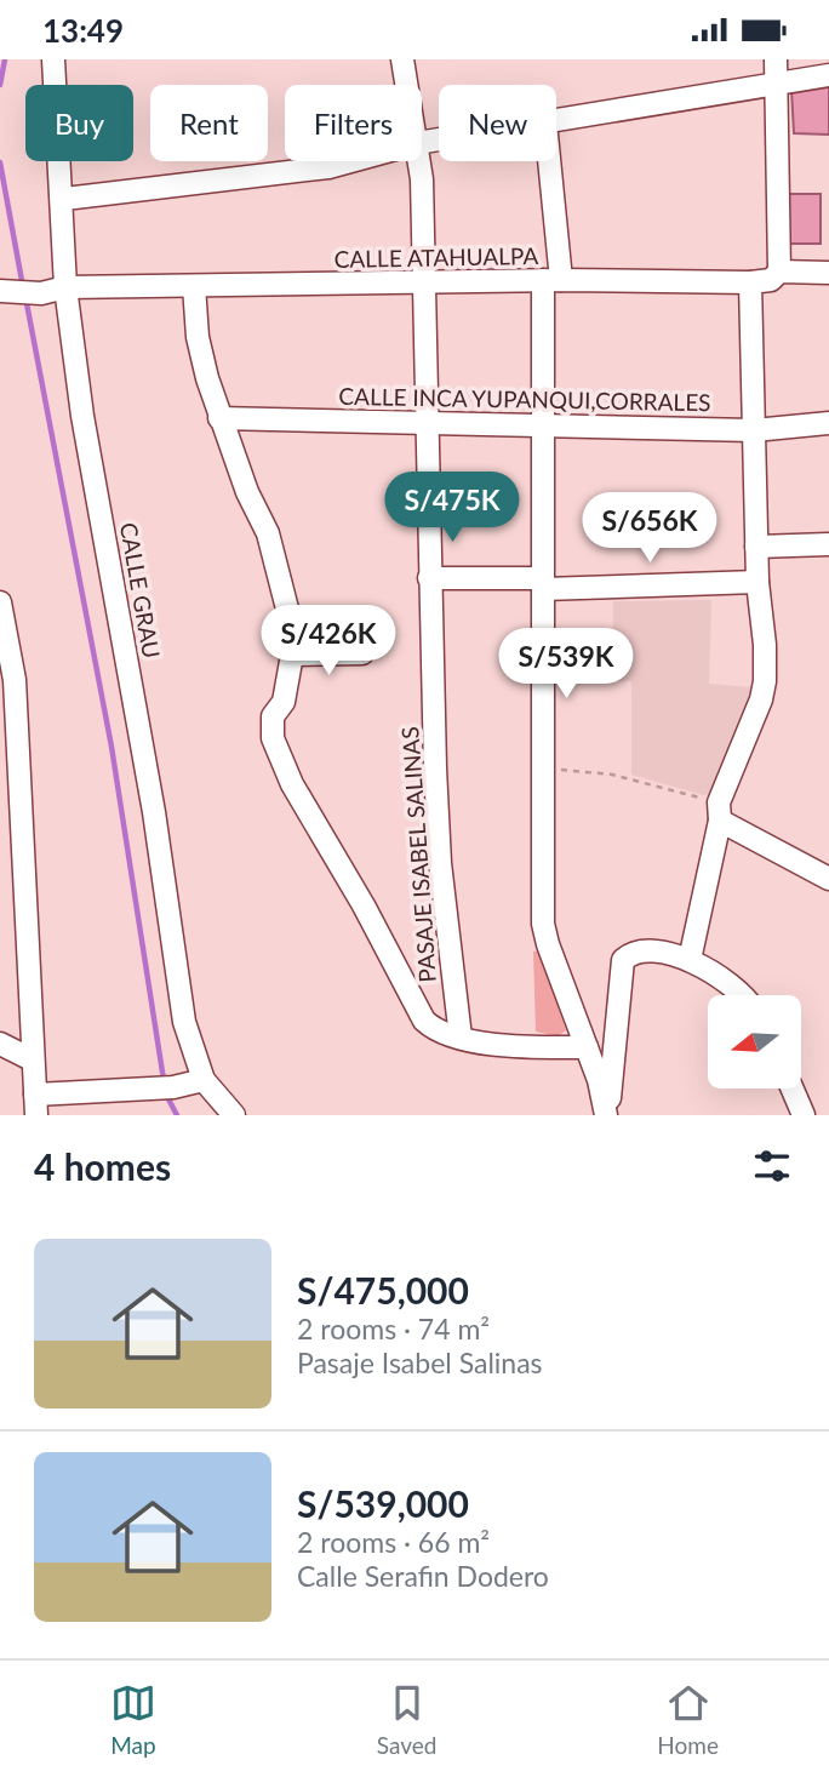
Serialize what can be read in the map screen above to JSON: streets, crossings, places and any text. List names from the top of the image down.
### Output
{
  "streets": {
    "street": [
      "CALLE ATAHUALPA",
      "CALLE INCA YUPANQUI,CORRALES",
      "CALLE GRAU",
      "PASAJE ISABEL SALINAS"
    ]
  },
  "crossings": [
    ["CALLE ATAHUALPA", "CALLE GRAU"],
    ["CALLE ATAHUALPA", "PASAJE ISABEL SALINAS"],
    ["CALLE INCA YUPANQUI,CORRALES", "PASAJE ISABEL SALINAS"]
  ],
  "north": "left",
  "page": {
    "status": "13:49",
    "chip": [
      "Buy",
      "Rent",
      "Filters",
      "New"
    ],
    "price": [
      "S/475K",
      "S/656K",
      "S/426K",
      "S/539K"
    ],
    "heading": "4 homes",
    "list": [
      {
        "name": "S/475,000",
        "note": "2 rooms · 74 m² · Pasaje Isabel Salinas"
      },
      {
        "name": "S/539,000",
        "note": "2 rooms · 66 m² · Calle Serafin Dodero"
      }
    ],
    "tabs": ["Map", "Saved", "Home"]
  }
}
